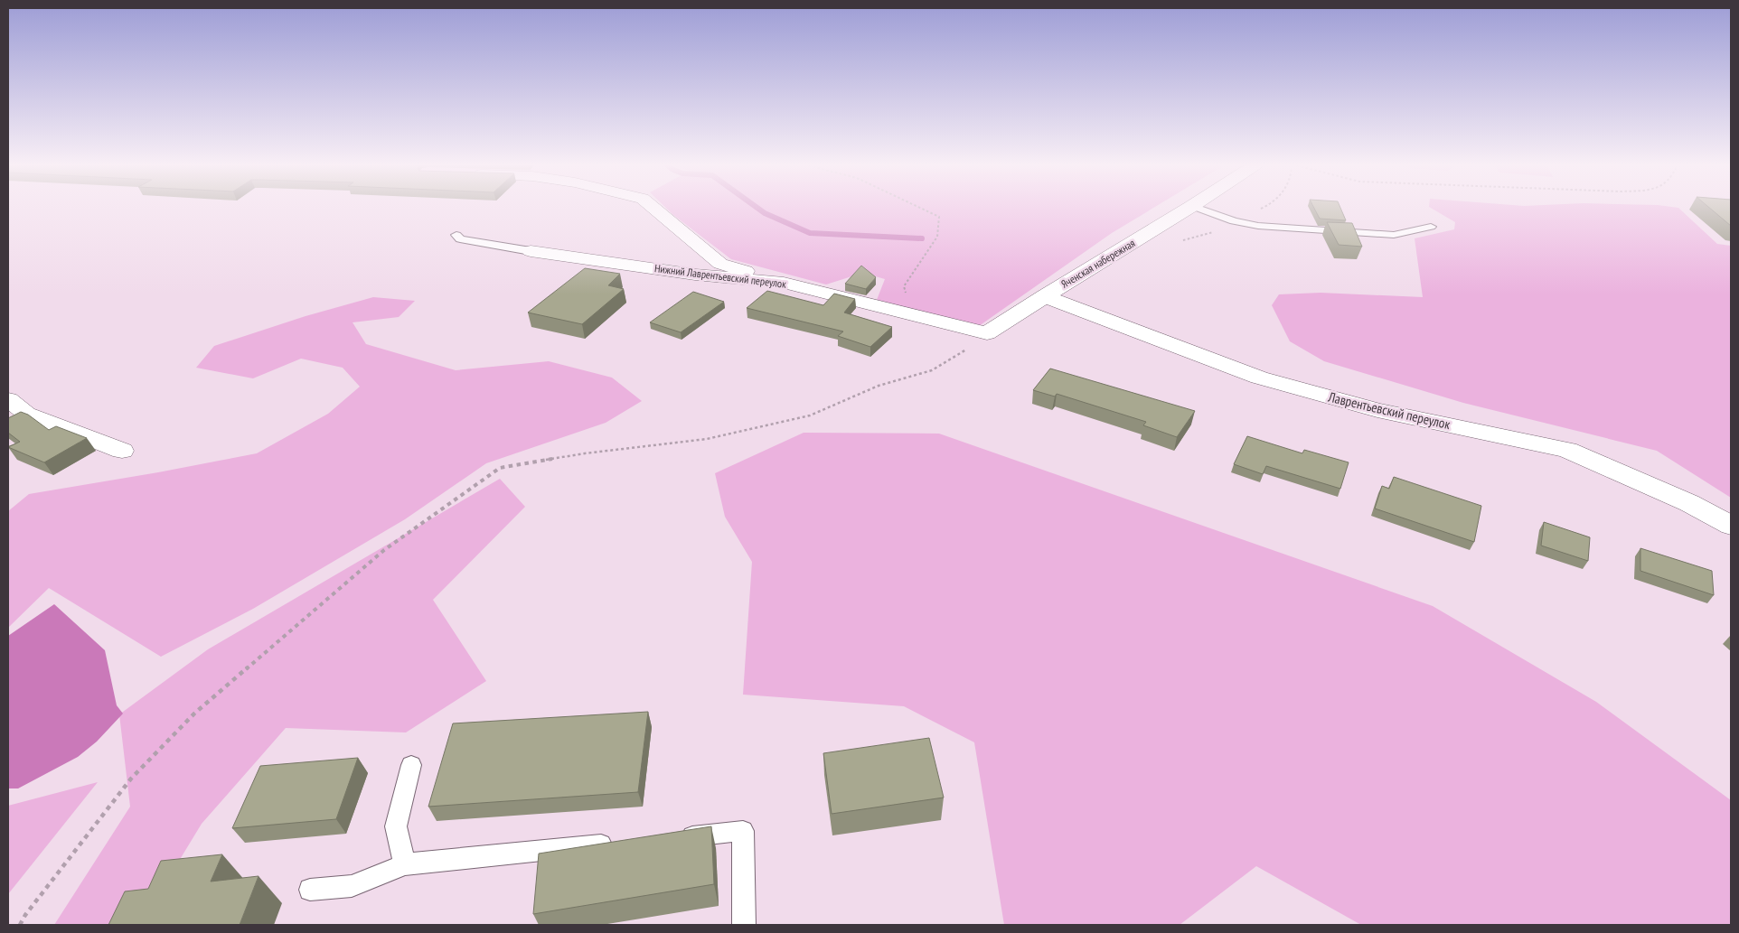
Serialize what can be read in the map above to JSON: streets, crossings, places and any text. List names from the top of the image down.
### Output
{
  "streets": {
    "street": ["Яченская набережная", "Нижний Лаврентьевский переулок", "Лаврентьевский переулок"]
  },
  "crossings": [
    ["Яченская набережная", "Нижний Лаврентьевский переулок"],
    ["Яченская набережная", "Лаврентьевский переулок"]
  ]
}
